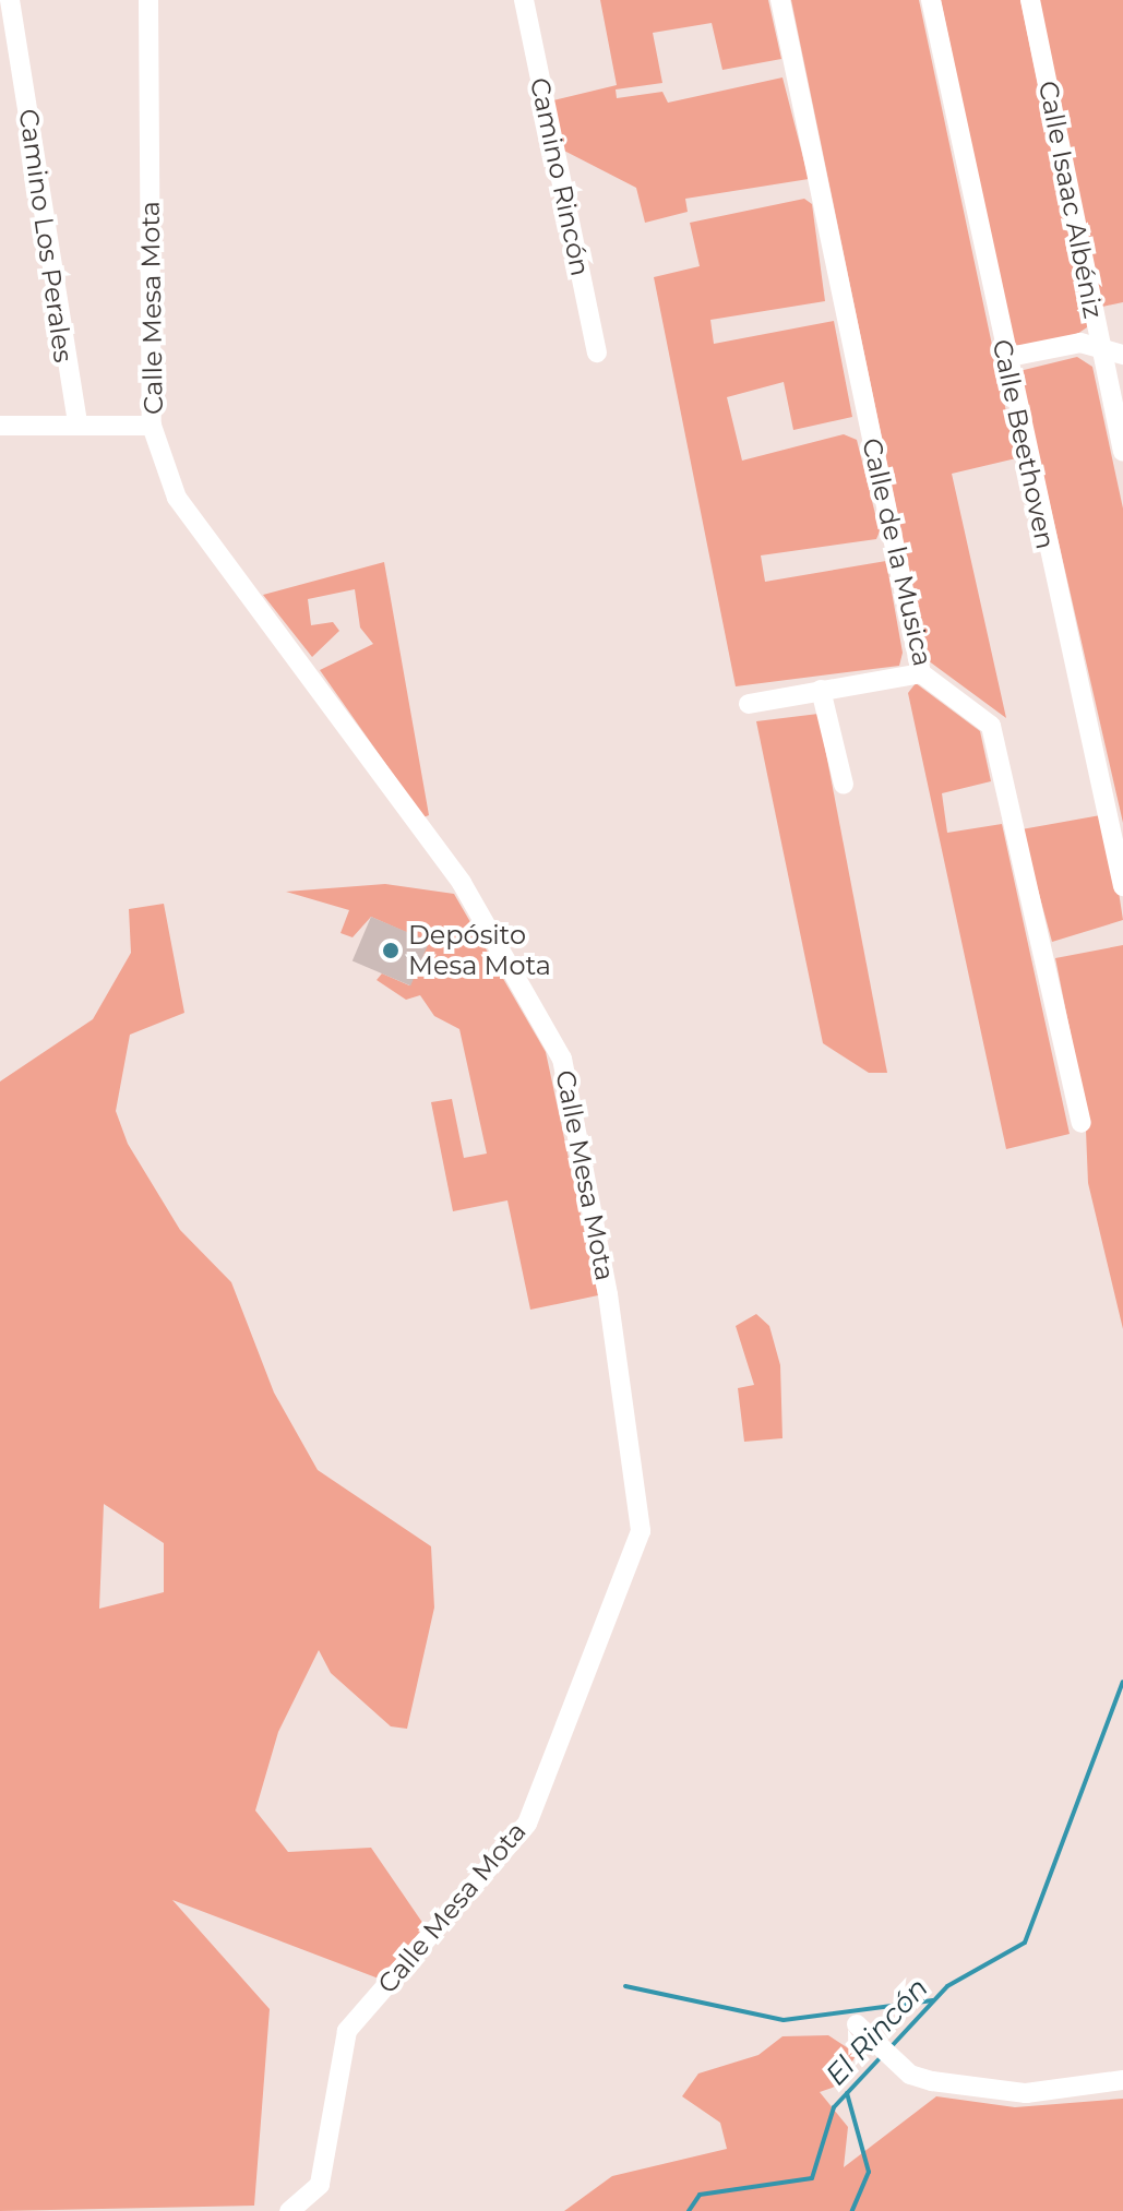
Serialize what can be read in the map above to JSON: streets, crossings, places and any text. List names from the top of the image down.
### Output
{
  "streets": {
    "street": [
      "Camino Rincón",
      "Calle Isaac Albéniz",
      "Camino Los Perales",
      "Calle Mesa Mota",
      "Calle Beethoven",
      "Calle de la Musica"
    ]
  },
  "water": ["El Rincón"],
  "places": ["Depósito Mesa Mota"]
}
